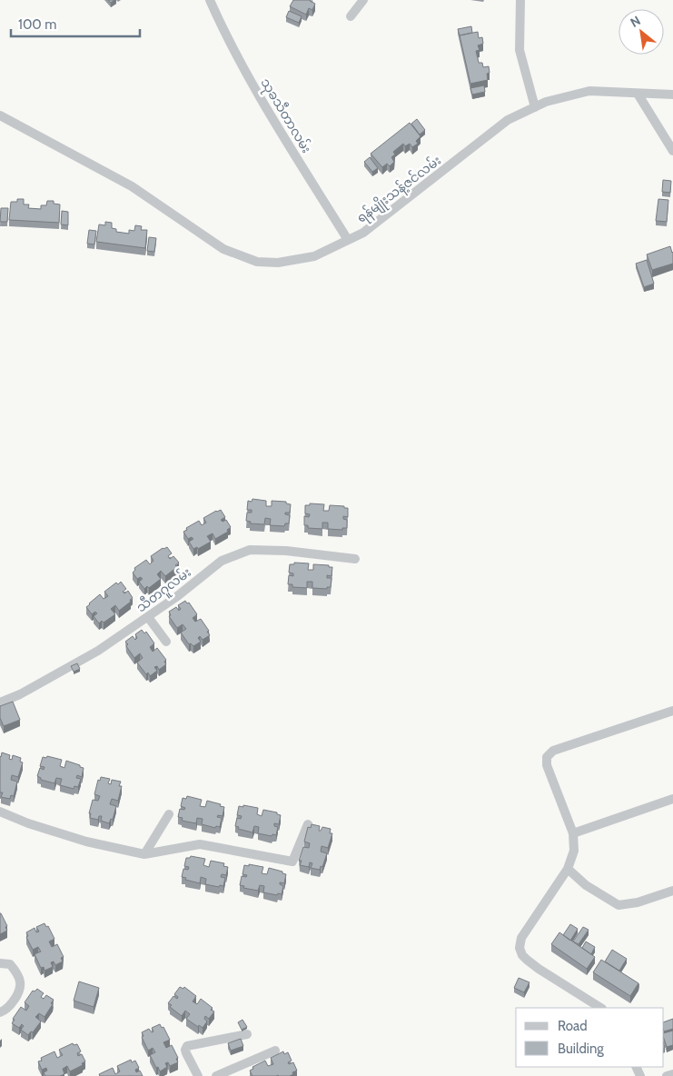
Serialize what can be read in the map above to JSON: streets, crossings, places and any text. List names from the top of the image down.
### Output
{
  "streets": {
    "street": ["သုခသီတာလမ်း", "ရန်မျိုးသန့်ဇင်လမ်း", "သီတဂူလမ်း"]
  },
  "crossings": [
    ["သုခသီတာလမ်း", "ရန်မျိုးသန့်ဇင်လမ်း"]
  ],
  "legend": ["Road", "Building"],
  "scale_bar": "100 m",
  "north": "top left"
}
